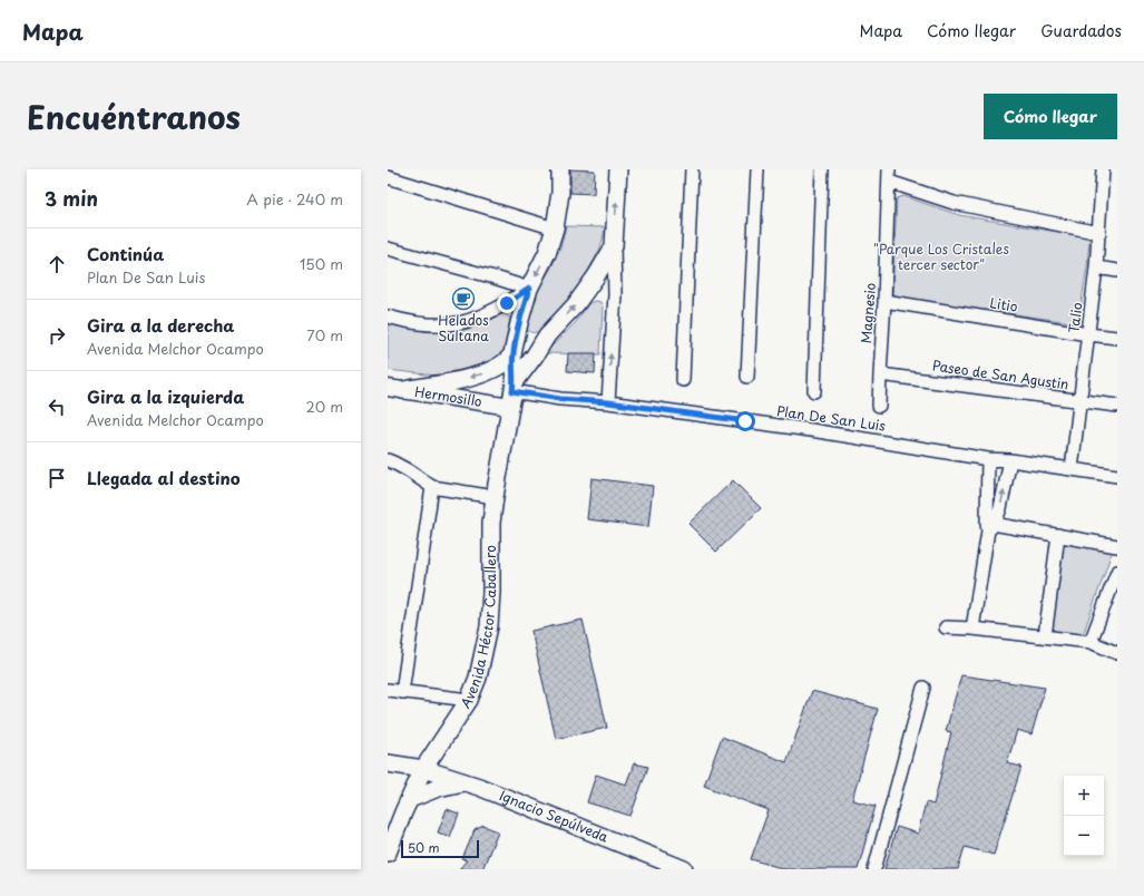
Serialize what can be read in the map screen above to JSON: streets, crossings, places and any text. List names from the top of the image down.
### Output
{
  "streets": {
    "main road": ["Avenida Héctor Caballero", "Ignacio Sepúlveda"],
    "street": [
      "Litio",
      "Magnesio",
      "Talio",
      "Paseo de San Agustin",
      "Hermosillo",
      "Plan De San Luis"
    ]
  },
  "crossings": [
    ["Litio", "Magnesio"],
    ["Litio", "Talio"],
    ["Magnesio", "Paseo de San Agustin"],
    ["Talio", "Paseo de San Agustin"],
    ["Talio", "Plan De San Luis"],
    ["Hermosillo", "Plan De San Luis"],
    ["Hermosillo", "Avenida Héctor Caballero"],
    ["Plan De San Luis", "Avenida Héctor Caballero"],
    ["Avenida Héctor Caballero", "Ignacio Sepúlveda"]
  ],
  "parks": ["\"Parque Los Cristales tercer sector\""],
  "places": {
    "cafe": ["Helados Sultana"]
  },
  "scale_bar": "50 m",
  "page": {
    "header": "Mapa",
    "nav": ["Mapa", "Cómo llegar", "Guardados"],
    "title": "Encuéntranos",
    "buttons": "Cómo llegar",
    "heading": ["3 min", "A pie · 240 m"],
    "list": [
      ["Continúa", "Plan De San Luis", "150 m"],
      ["Gira a la derecha", "Avenida Melchor Ocampo", "70 m"],
      ["Gira a la izquierda", "Avenida Melchor Ocampo", "20 m"],
      "Llegada al destino"
    ],
    "map_buttons": ["+", "−"],
    "scale": "50 m"
  }
}
